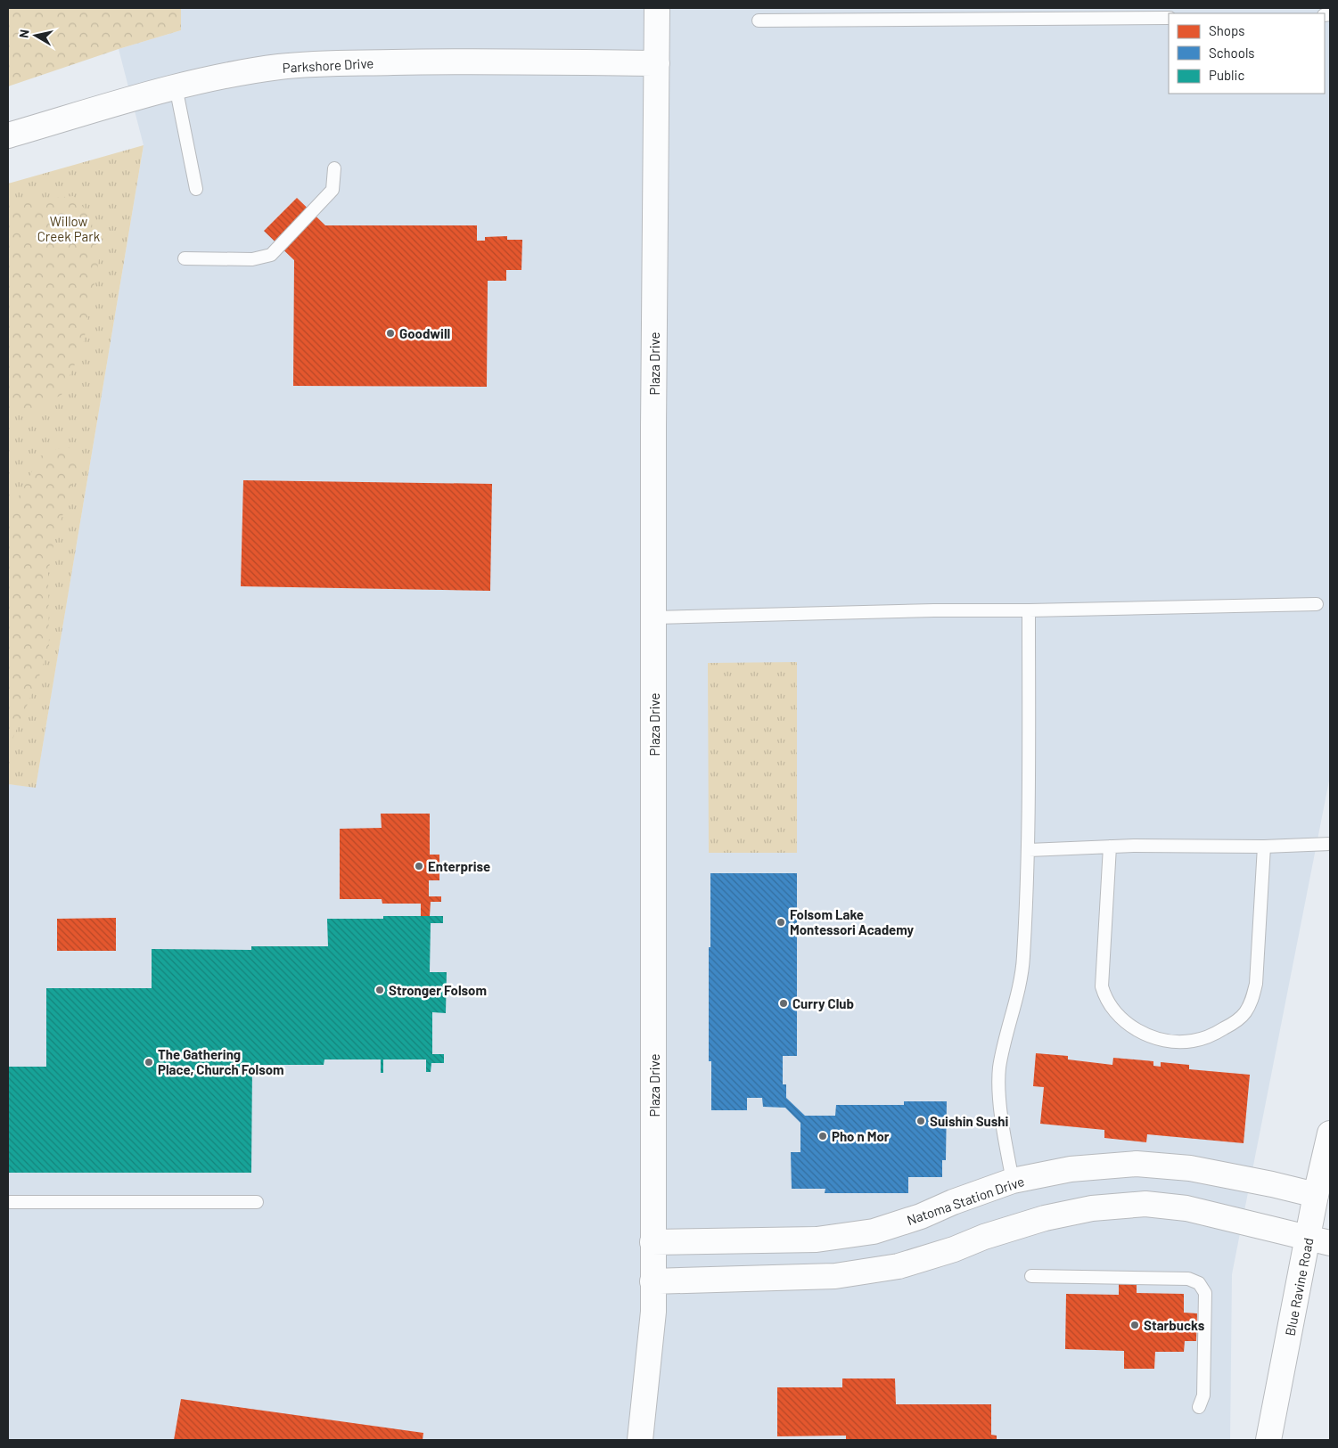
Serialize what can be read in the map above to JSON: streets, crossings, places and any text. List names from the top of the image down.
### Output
{
  "streets": {
    "street": [
      "Parkshore Drive",
      "Plaza Drive",
      "Natoma Station Drive",
      "Blue Ravine Road"
    ]
  },
  "crossings": [
    ["Parkshore Drive", "Plaza Drive"],
    ["Plaza Drive", "Natoma Station Drive"],
    ["Natoma Station Drive", "Blue Ravine Road"]
  ],
  "parks": ["Willow Creek Park"],
  "places": [
    "Goodwill",
    "Enterprise",
    "Folsom Lake Montessori Academy",
    "Stronger Folsom",
    "Curry Club",
    "The Gathering Place, Church Folsom",
    "Suishin Sushi",
    "Pho n Mor",
    "Starbucks"
  ],
  "legend": ["Shops", "Schools", "Public"],
  "north": "left"
}
